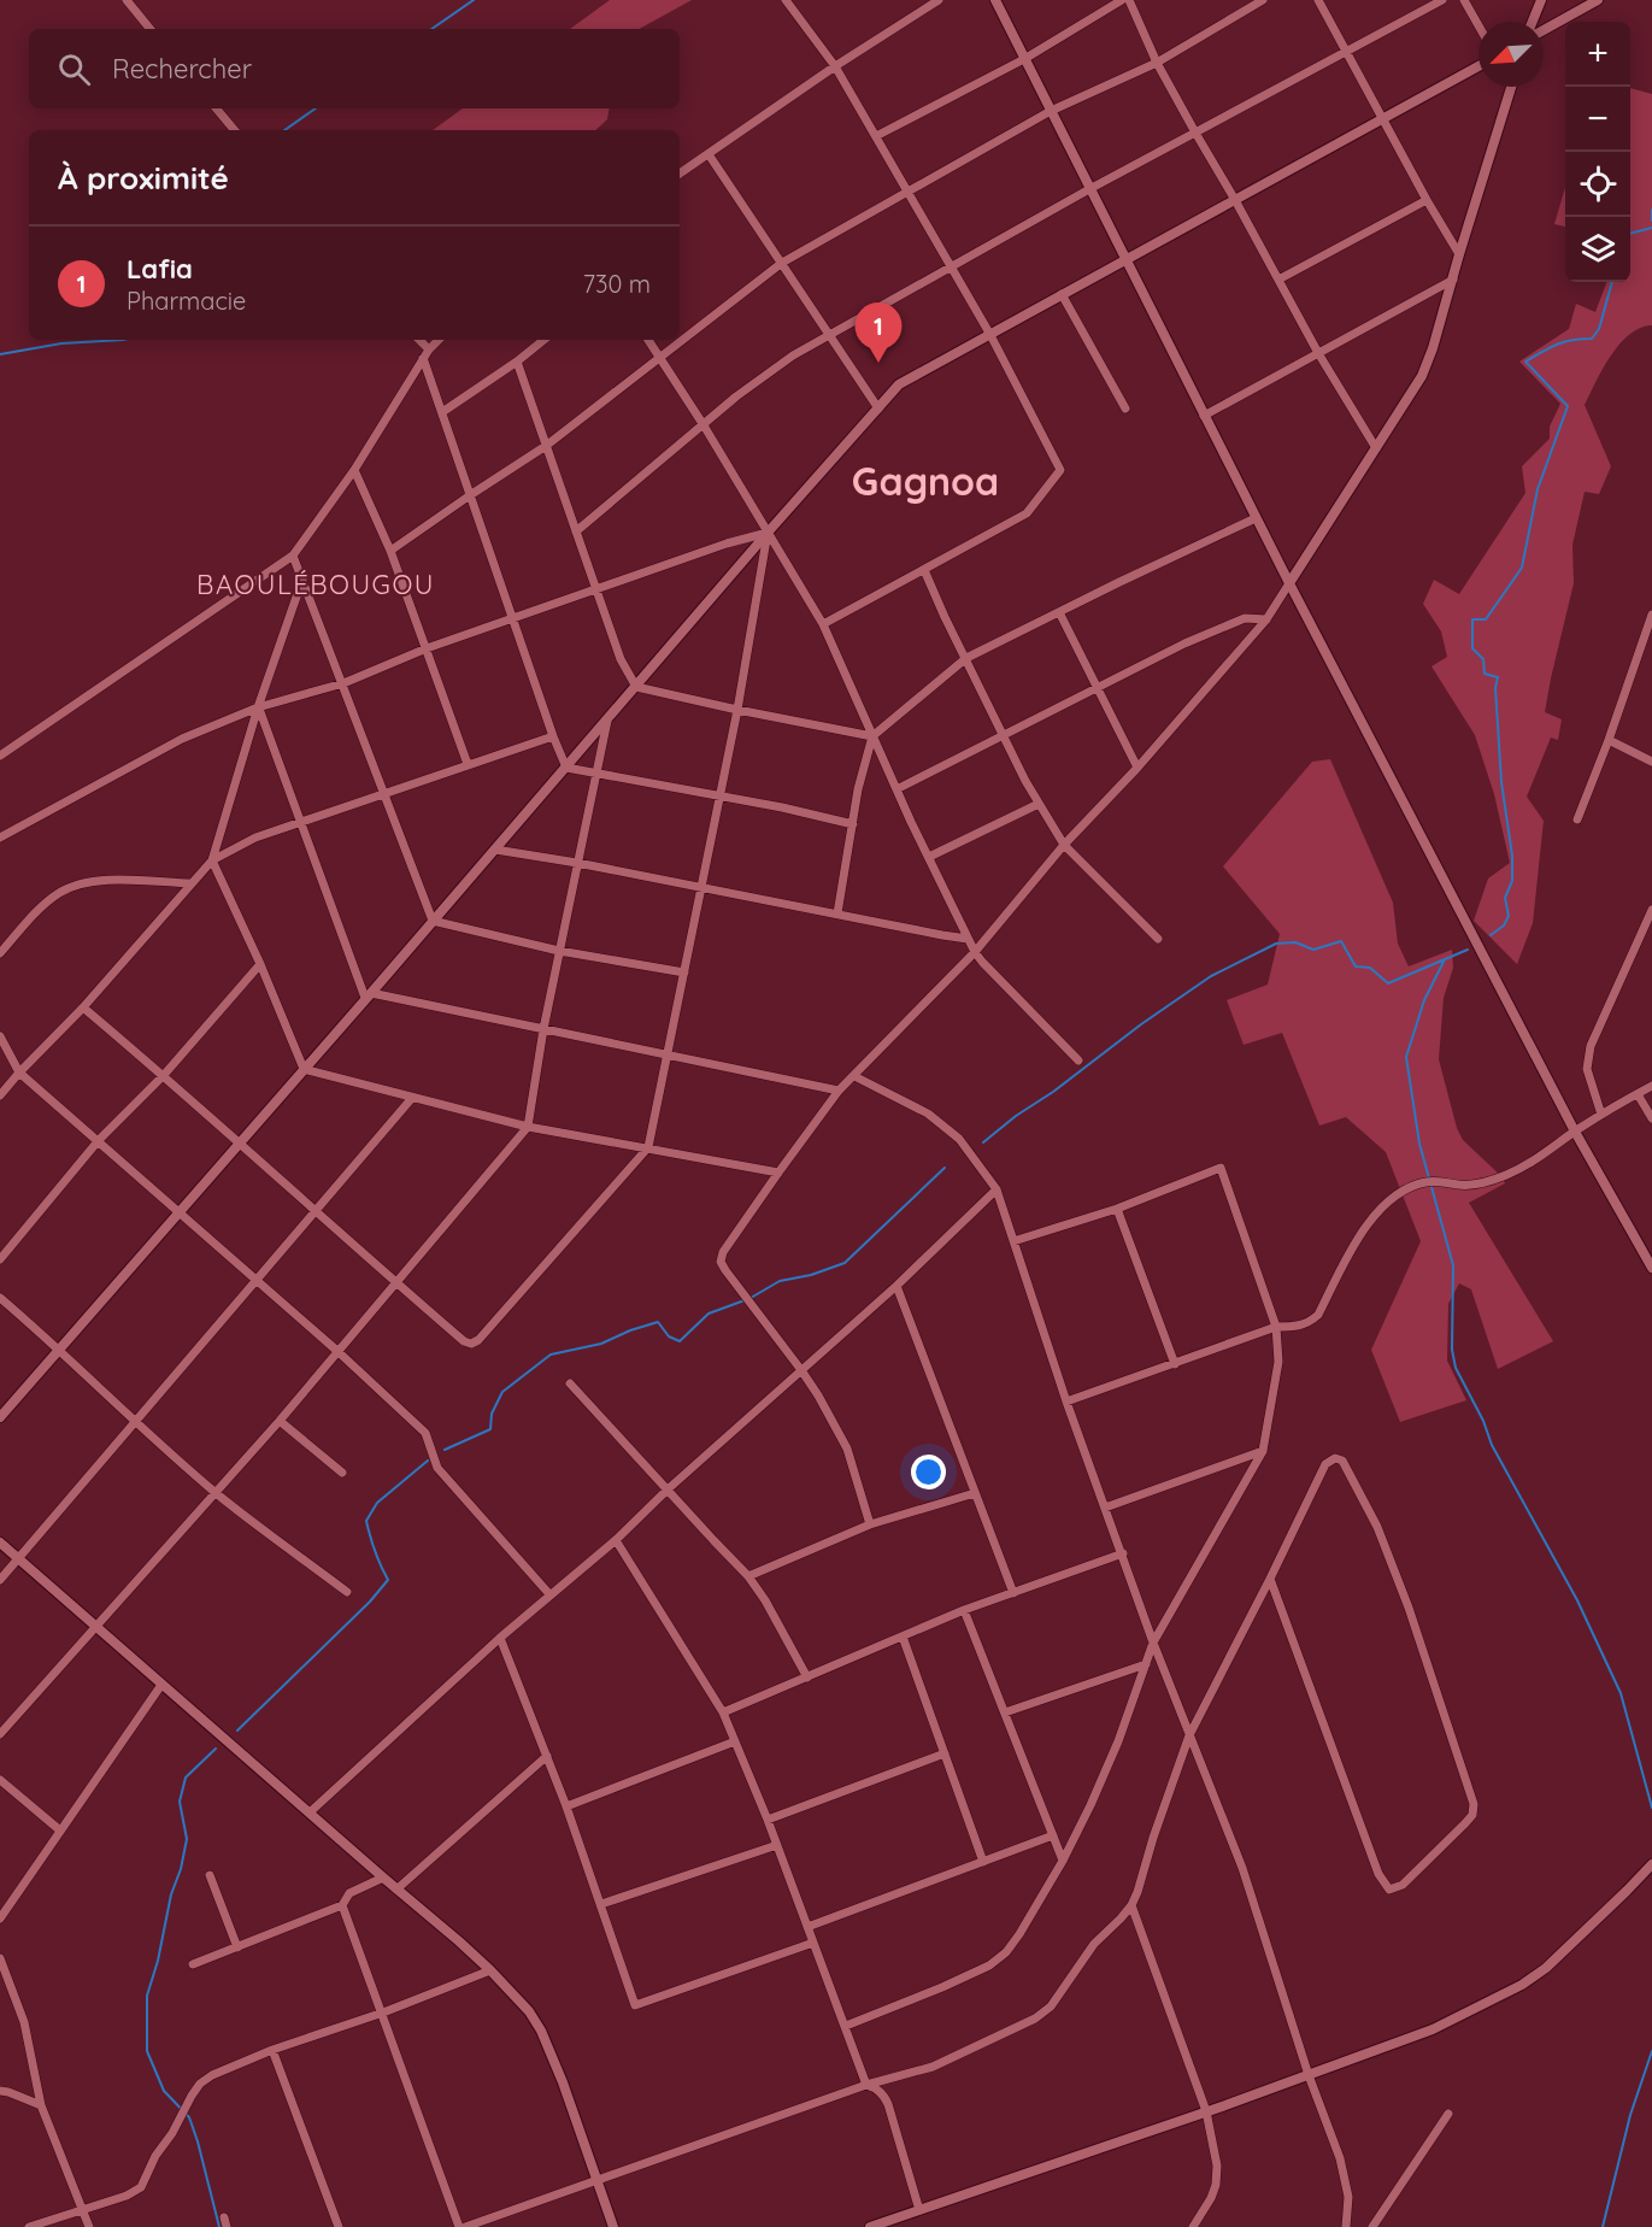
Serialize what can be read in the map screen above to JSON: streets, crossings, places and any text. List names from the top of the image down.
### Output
{
  "districts": ["Gagnoa", "BAOULÉBOUGOU"],
  "north": "bottom left",
  "page": {
    "map_buttons": ["+", "−"],
    "search": "Rechercher",
    "heading": "À proximité",
    "list": [
      {
        "mark": "1",
        "name": "Lafia",
        "note": "Pharmacie",
        "value": "730 m"
      }
    ],
    "pins": "1"
  }
}
